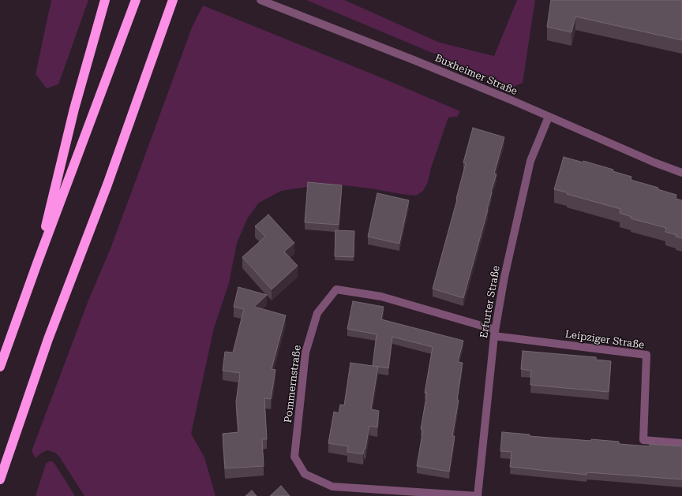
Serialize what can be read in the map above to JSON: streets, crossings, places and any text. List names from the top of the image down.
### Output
{
  "streets": {
    "street": [
      "Buxheimer Straße",
      "Erfurter Straße",
      "Leipziger Straße",
      "Pommernstraße"
    ]
  },
  "crossings": [
    ["Buxheimer Straße", "Erfurter Straße"],
    ["Erfurter Straße", "Leipziger Straße"],
    ["Erfurter Straße", "Pommernstraße"],
    ["Leipziger Straße", "Pommernstraße"]
  ]
}
